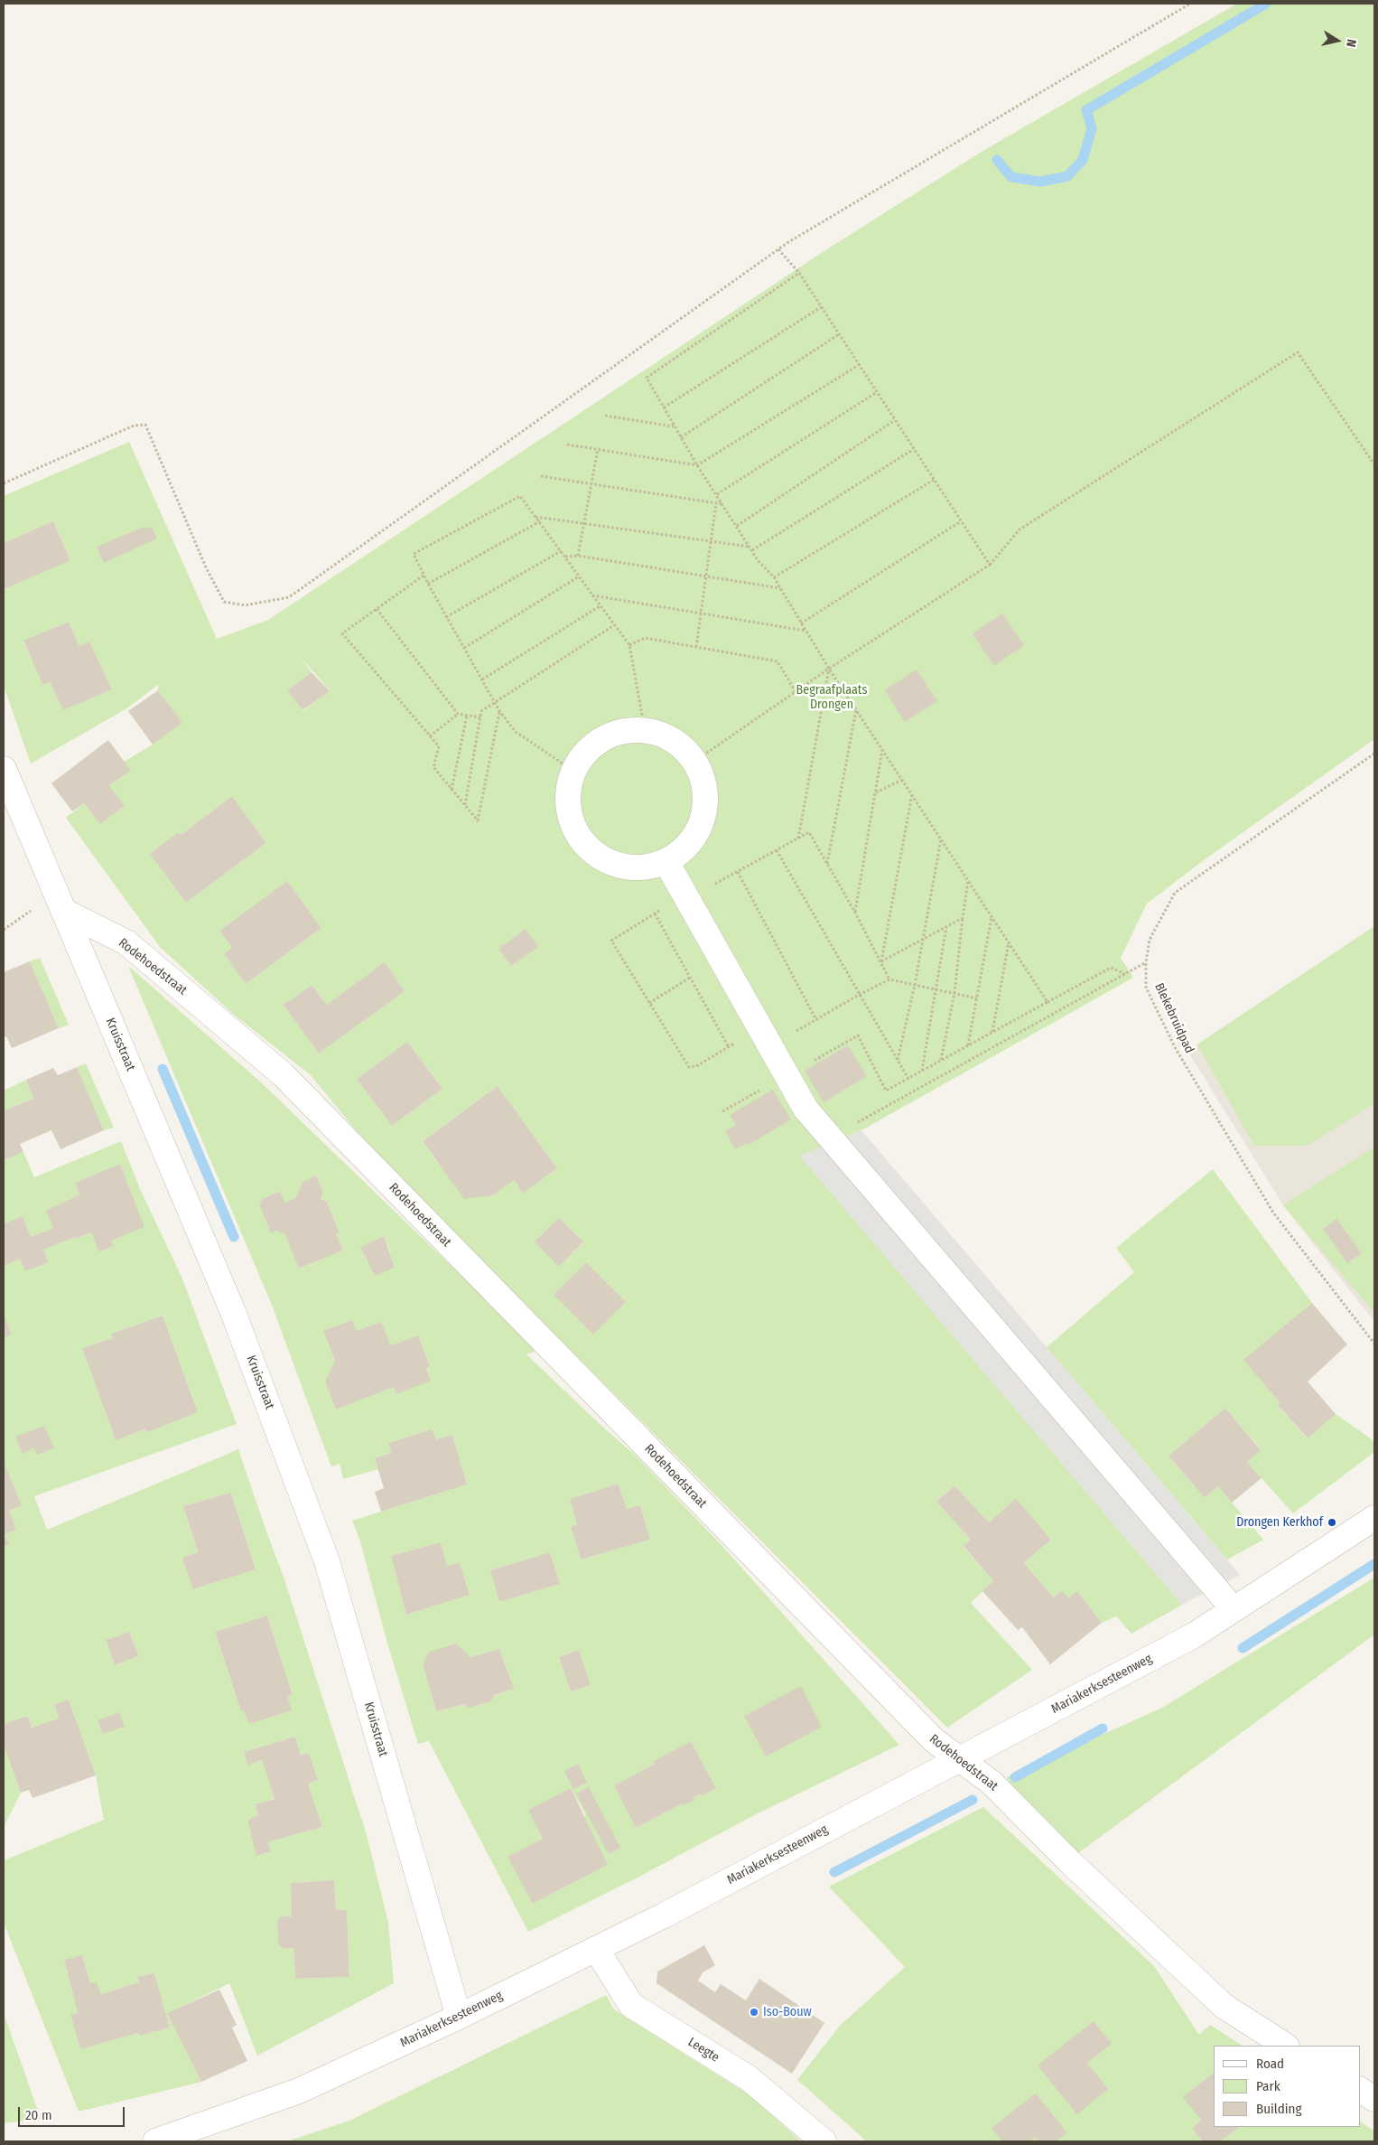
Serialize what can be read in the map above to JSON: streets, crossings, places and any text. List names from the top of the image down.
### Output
{
  "streets": {
    "street": [
      "Rodehoedstraat",
      "Kruisstraat",
      "Mariakerksesteenweg",
      "Leegte"
    ],
    "path": ["Blekebruidpad"]
  },
  "crossings": [
    ["Rodehoedstraat", "Kruisstraat"],
    ["Rodehoedstraat", "Mariakerksesteenweg"],
    ["Kruisstraat", "Mariakerksesteenweg"],
    ["Mariakerksesteenweg", "Leegte"]
  ],
  "parks": ["Begraafplaats Drongen"],
  "places": ["Drongen Kerkhof", "Iso-Bouw"],
  "legend": ["Road", "Park", "Building"],
  "scale_bar": "20 m",
  "north": "right"
}
